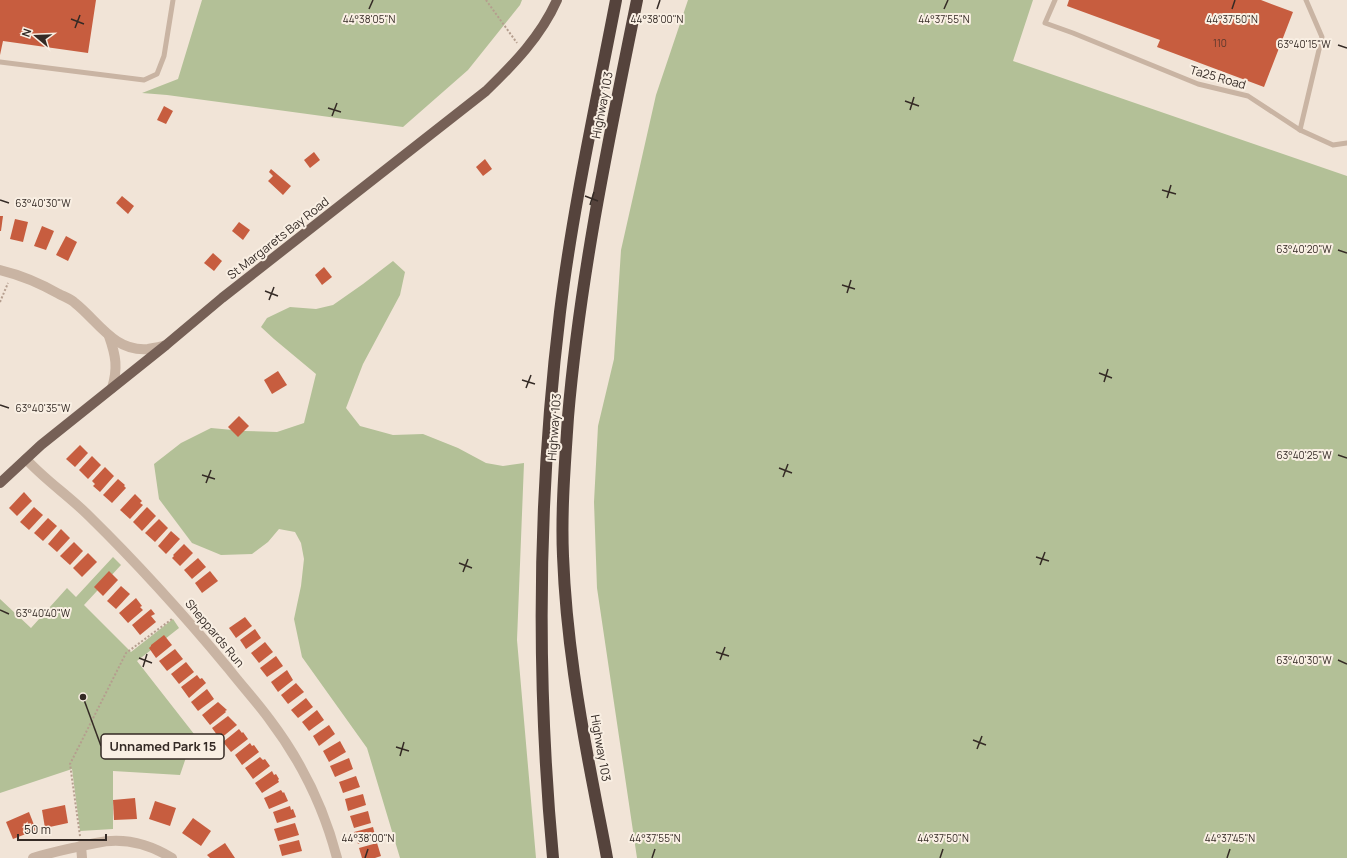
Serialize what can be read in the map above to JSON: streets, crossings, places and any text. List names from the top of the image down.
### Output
{
  "streets": {
    "highway": ["Highway 103"],
    "main road": ["St Margarets Bay Road"],
    "street": ["Sheppards Run"],
    "lane": ["Ta25 Road"]
  },
  "crossings": [
    ["St Margarets Bay Road", "Sheppards Run"]
  ],
  "places": ["Unnamed Park 15"],
  "house_numbers": ["110"],
  "scale_bar": "50 m",
  "north": "left",
  "coordinates": [
    "44°38'05\"N",
    "44°38'00\"N",
    "44°37'55\"N",
    "44°37'50\"N",
    "63°40'15\"W",
    "63°40'30\"W",
    "63°40'20\"W",
    "63°40'35\"W",
    "63°40'25\"W",
    "63°40'40\"W",
    "44°37'45\"N"
  ]
}
